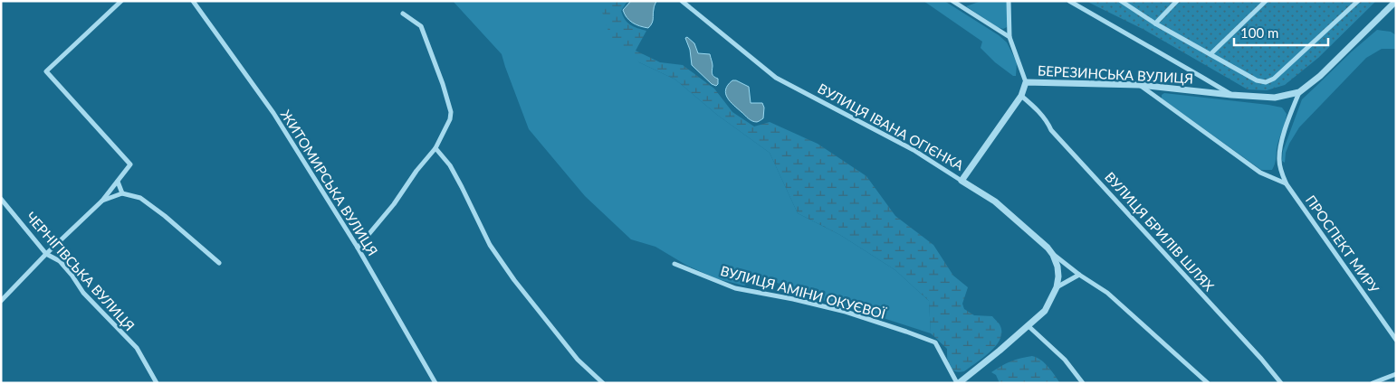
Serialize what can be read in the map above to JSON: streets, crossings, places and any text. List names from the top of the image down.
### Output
{
  "streets": {
    "street": [
      "БЕРЕЗИНСЬКА ВУЛИЦЯ",
      "ВУЛИЦЯ ІВАНА ОГІЄНКА",
      "ЖИТОМИРСЬКА ВУЛИЦЯ",
      "ВУЛИЦЯ БРИЛІВ ШЛЯХ",
      "ПРОСПЕКТ МИРУ",
      "ЧЕРНІГІВСЬКА ВУЛИЦЯ",
      "ВУЛИЦЯ АМІНИ ОКУЄВОЇ"
    ]
  },
  "crossings": [
    ["БЕРЕЗИНСЬКА ВУЛИЦЯ", "ПРОСПЕКТ МИРУ"]
  ],
  "scale_bar": "100 m"
}
